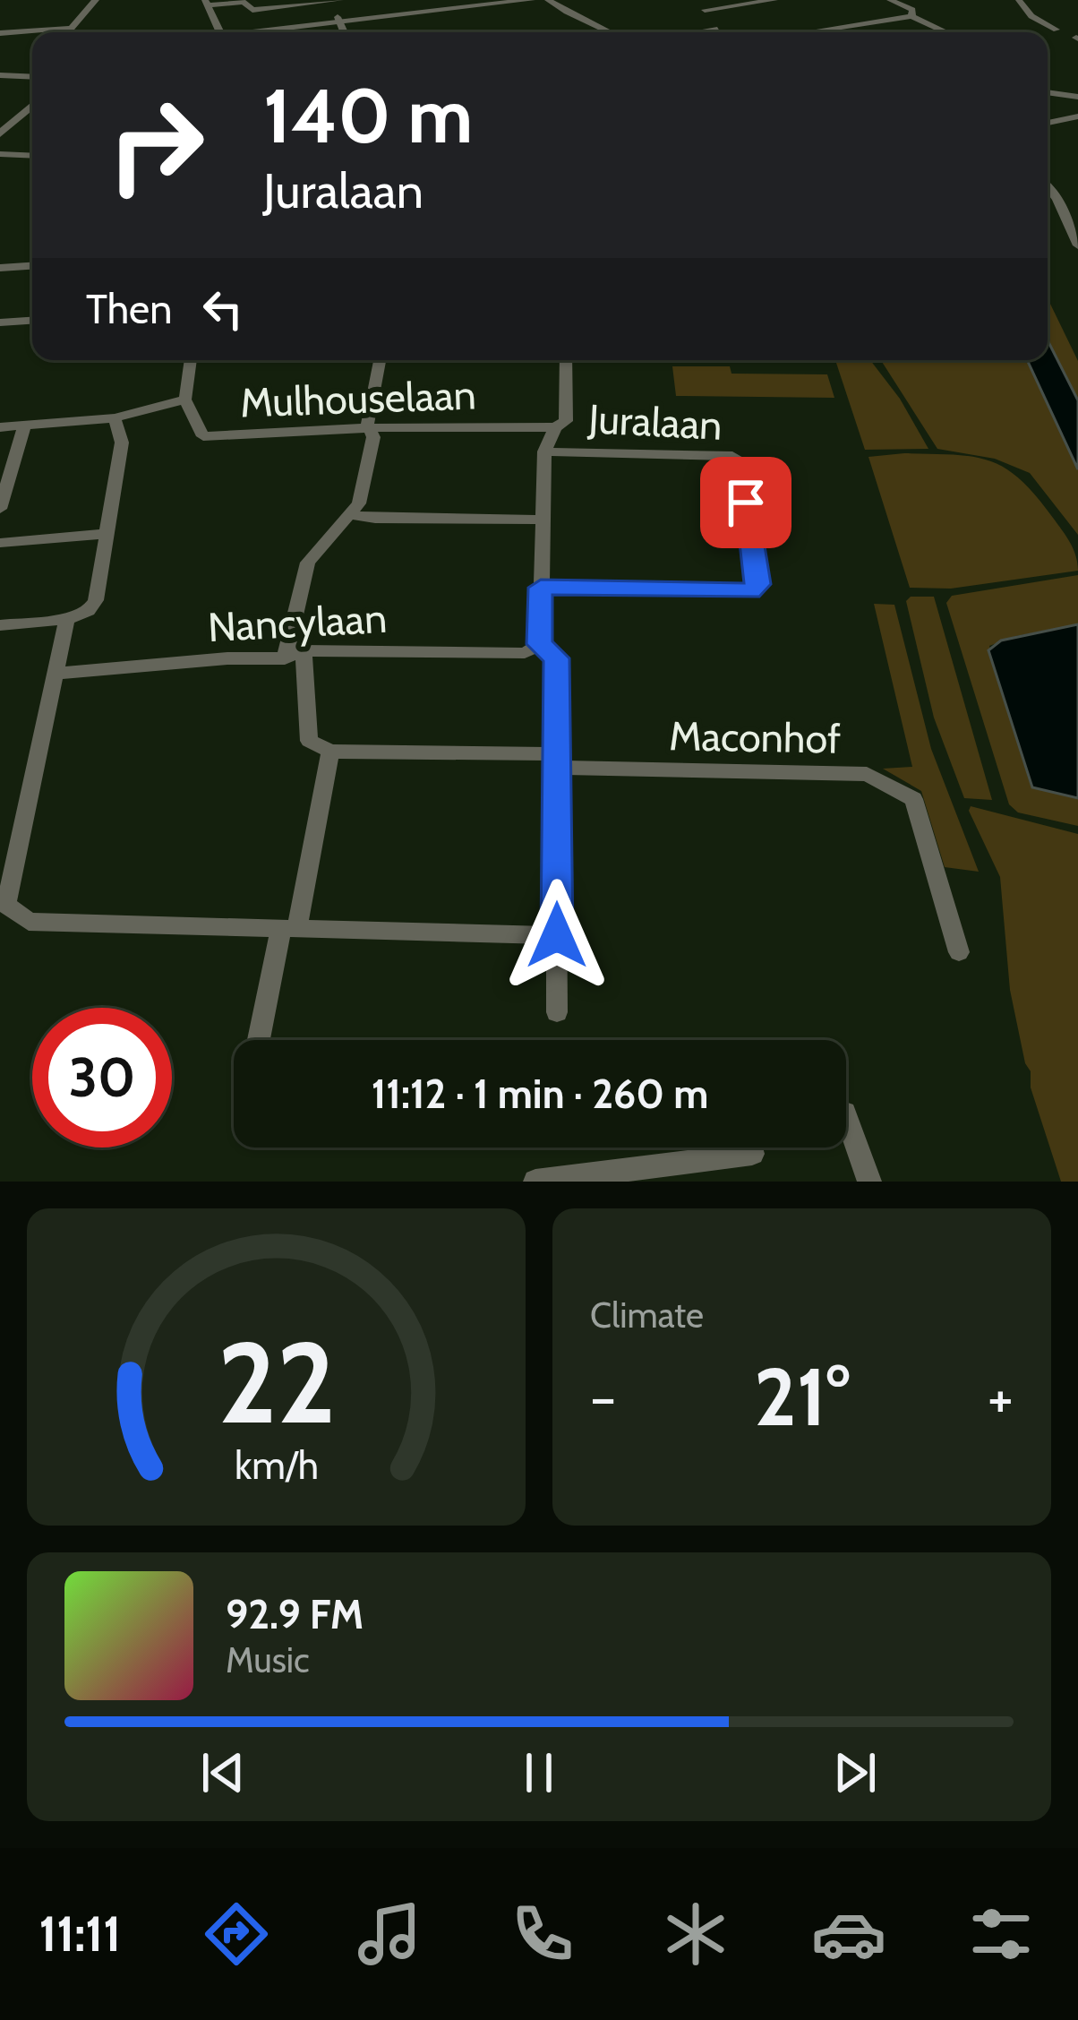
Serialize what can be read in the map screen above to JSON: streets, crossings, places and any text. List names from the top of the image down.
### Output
{
  "streets": {
    "street": [
      "Mulhouselaan",
      "Juralaan",
      "Nancylaan",
      "Maconhof"
    ]
  },
  "page": {
    "turn": ["140 m", "Juralaan"],
    "then": "Then",
    "limit": "30",
    "trip": "11:12 · 1 min · 260 m",
    "tile": "Climate",
    "heat": ["−", "21°", "+"],
    "song": ["92.9 FM", "Music"],
    "tabs": "11:11",
    "gauge": ["22", "km/h"]
  }
}
